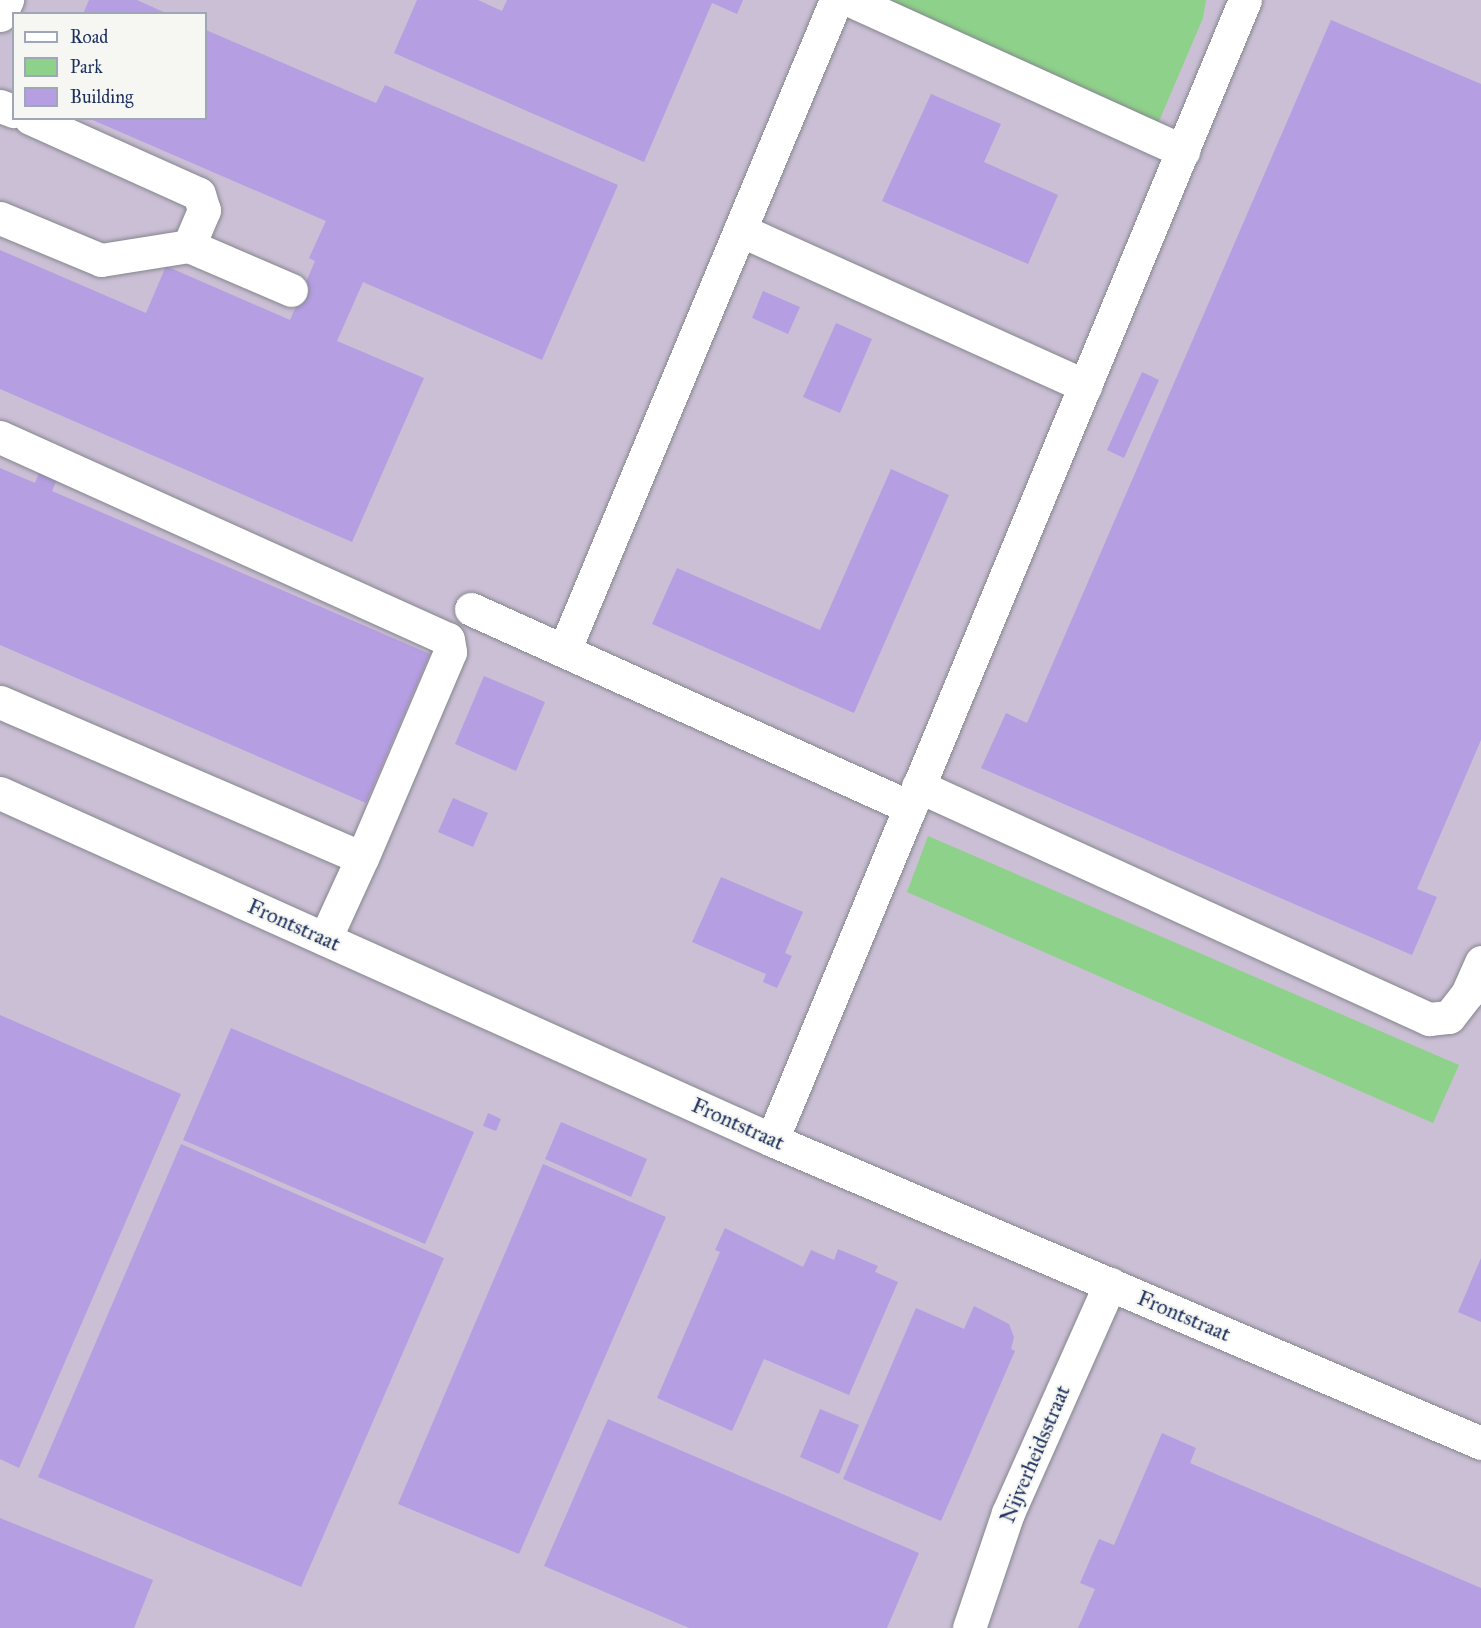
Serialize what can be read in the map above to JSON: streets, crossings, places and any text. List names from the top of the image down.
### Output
{
  "streets": {
    "street": ["Frontstraat", "Nijverheidsstraat"]
  },
  "crossings": [
    ["Frontstraat", "Nijverheidsstraat"]
  ],
  "legend": ["Road", "Park", "Building"]
}
